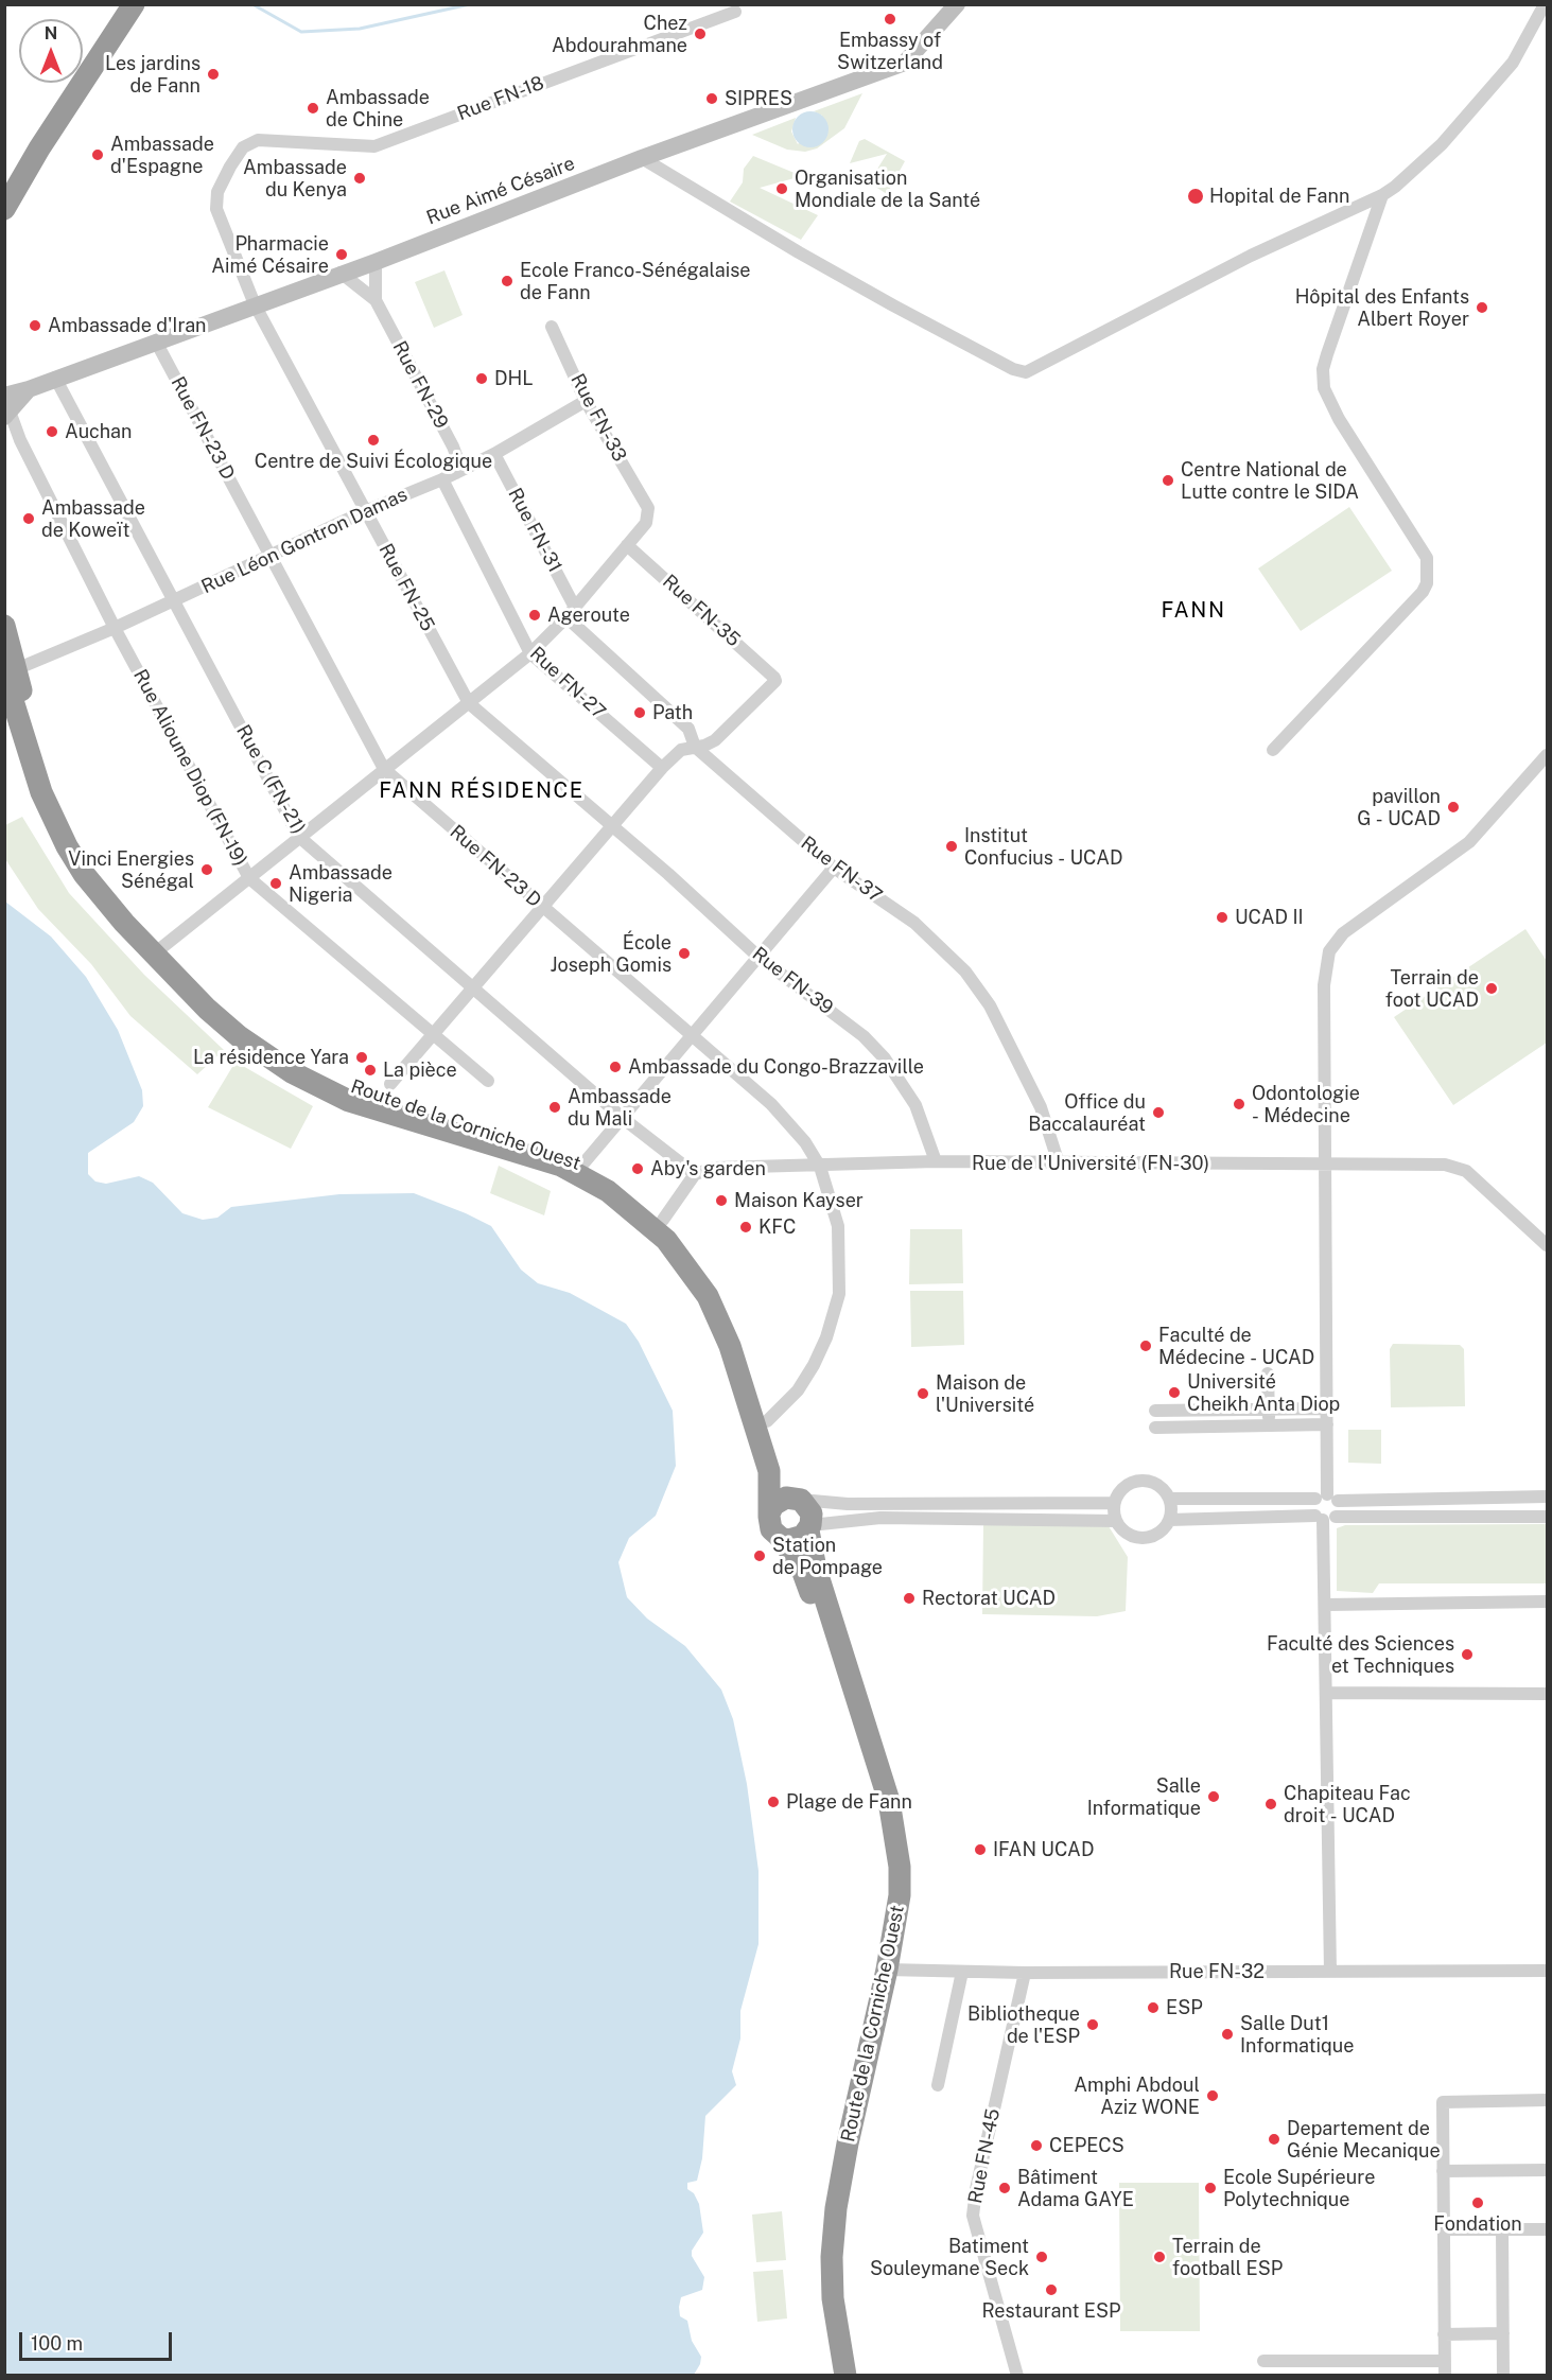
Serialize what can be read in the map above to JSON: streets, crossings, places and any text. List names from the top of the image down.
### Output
{
  "streets": {
    "highway": ["Route de la Corniche Ouest"],
    "street": [
      "Rue FN-18",
      "Rue Aimé Césaire",
      "Rue FN-29",
      "Rue FN-33",
      "Rue FN-23 D",
      "Rue FN-31",
      "Rue Léon Gontron Damas",
      "Rue FN-25",
      "Rue FN-35",
      "Rue FN-27",
      "Rue Alioune Diop (FN-19)",
      "Rue C (FN-21)",
      "Rue FN-37",
      "Rue FN-39",
      "Rue de l'Université (FN-30)",
      "Rue FN-32",
      "Rue FN-45"
    ]
  },
  "crossings": [
    ["Rue FN-18", "Rue Aimé Césaire"],
    ["Rue FN-18", "Rue FN-25"],
    ["Rue Aimé Césaire", "Rue FN-23 D"],
    ["Rue Aimé Césaire", "Rue FN-25"],
    ["Rue Aimé Césaire", "Rue C (FN-21)"],
    ["Rue FN-29", "Rue Léon Gontron Damas"],
    ["Rue FN-33", "Rue Léon Gontron Damas"],
    ["Rue FN-33", "Rue FN-35"],
    ["Rue FN-23 D", "Rue Léon Gontron Damas"],
    ["Rue FN-23 D", "Route de la Corniche Ouest"],
    ["Rue FN-23 D", "Rue de l'Université (FN-30)"],
    ["Rue FN-31", "Rue Léon Gontron Damas"],
    ["Rue Léon Gontron Damas", "Rue FN-25"],
    ["Rue Léon Gontron Damas", "Rue FN-27"],
    ["Rue Léon Gontron Damas", "Rue Alioune Diop (FN-19)"],
    ["Rue Léon Gontron Damas", "Rue C (FN-21)"],
    ["Rue Léon Gontron Damas", "Route de la Corniche Ouest"],
    ["Rue FN-25", "Rue FN-39"],
    ["Rue FN-35", "Rue FN-37"],
    ["Rue FN-37", "Rue de l'Université (FN-30)"],
    ["Rue FN-39", "Rue de l'Université (FN-30)"],
    ["Route de la Corniche Ouest", "Rue FN-32"],
    ["Rue FN-32", "Rue FN-45"]
  ],
  "districts": ["FANN", "FANN RÉSIDENCE"],
  "places": [
    "Embassy of Switzerland",
    "Chez Abdourahmane",
    "Les jardins de Fann",
    "SIPRES",
    "Ambassade de Chine",
    "Ambassade d'Espagne",
    "Ambassade du Kenya",
    "Organisation Mondiale de la Santé",
    "Hopital de Fann",
    "Pharmacie Aimé Césaire",
    "Ecole Franco-Sénégalaise de Fann",
    "Hôpital des Enfants Albert Royer",
    "Ambassade d'Iran",
    "DHL",
    "Auchan",
    "Centre de Suivi Écologique",
    "Centre National de Lutte contre le SIDA",
    "Ambassade de Koweït",
    "Ageroute",
    "Path",
    "pavillon G - UCAD",
    "Institut Confucius - UCAD",
    "Vinci Energies Sénégal",
    "Ambassade Nigeria",
    "UCAD II",
    "École Joseph Gomis",
    "Terrain de foot UCAD",
    "La résidence Yara",
    "Ambassade du Congo-Brazzaville",
    "La pièce",
    "Odontologie - Médecine",
    "Ambassade du Mali",
    "Office du Baccalauréat",
    "Aby's garden",
    "Maison Kayser",
    "KFC",
    "Faculté de Médecine - UCAD",
    "Université Cheikh Anta Diop",
    "Maison de l'Université",
    "Station de Pompage",
    "Rectorat UCAD",
    "Faculté des Sciences et Techniques",
    "Salle Informatique",
    "Plage de Fann",
    "Chapiteau Fac droit - UCAD",
    "IFAN UCAD",
    "ESP",
    "Bibliotheque de l'ESP",
    "Salle Dut1 Informatique",
    "Amphi Abdoul Aziz WONE",
    "Departement de Génie Mecanique",
    "CEPECS",
    "Bâtiment Adama GAYE",
    "Ecole Supérieure Polytechnique",
    "Fondation",
    "Batiment Souleymane Seck",
    "Terrain de football ESP",
    "Restaurant ESP"
  ],
  "scale_bar": "100 m",
  "north": "top"
}
